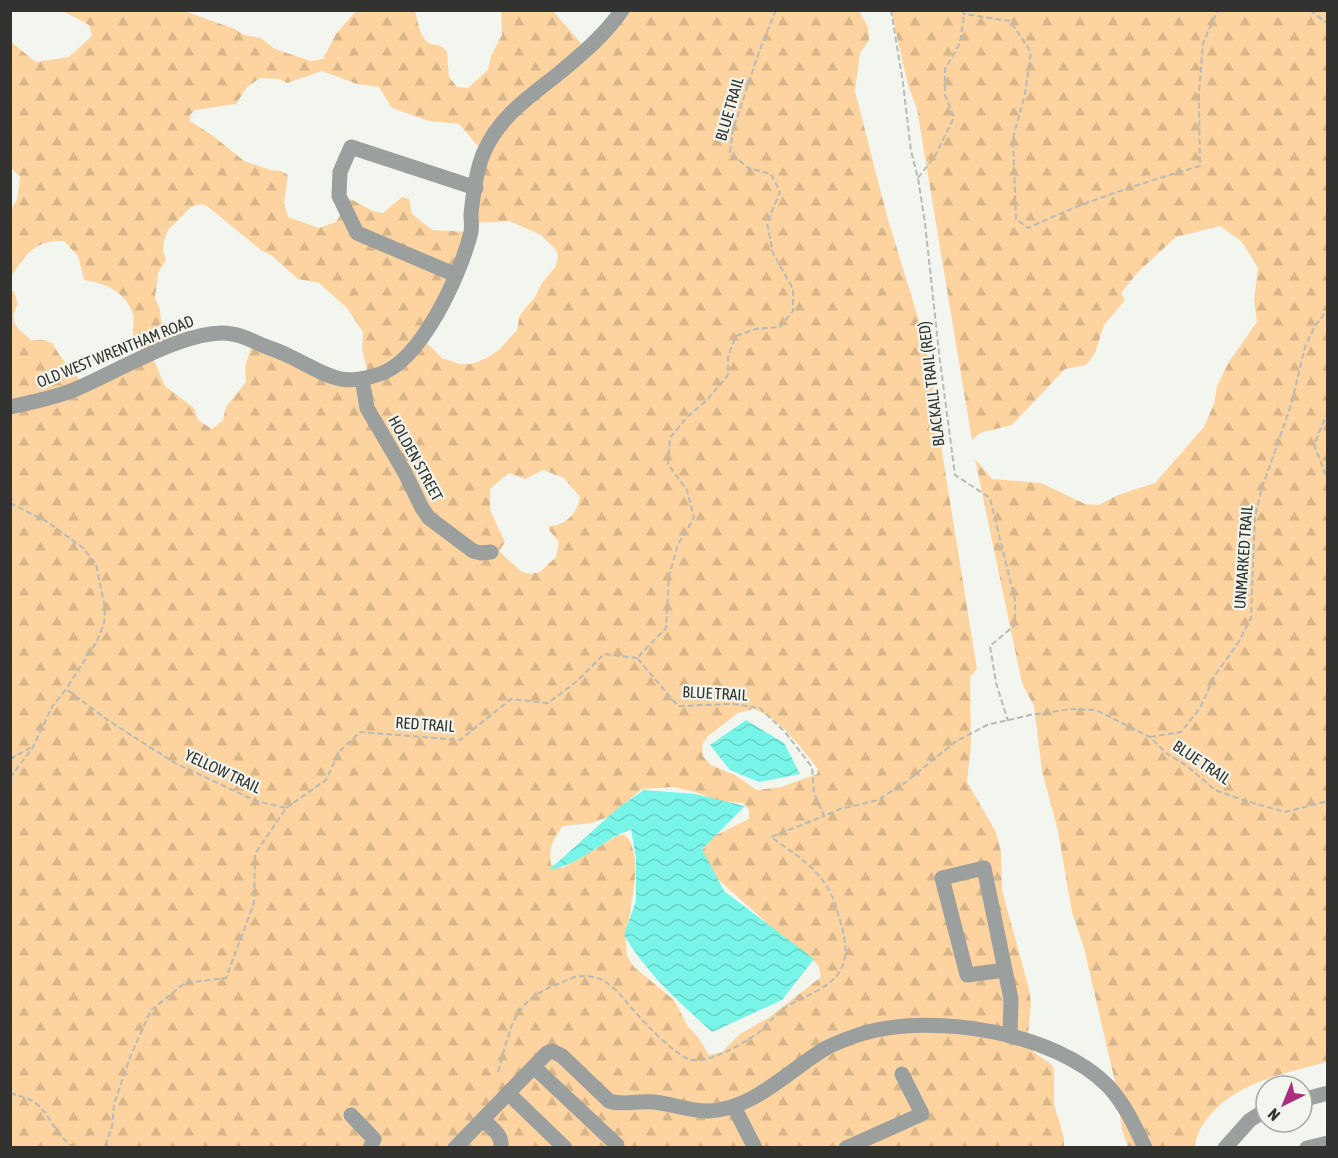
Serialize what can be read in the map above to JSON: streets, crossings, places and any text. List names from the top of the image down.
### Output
{
  "streets": {
    "street": ["OLD WEST WRENTHAM ROAD", "HOLDEN STREET"],
    "path": [
      "BLUE TRAIL",
      "BLACKALL TRAIL (RED)",
      "UNMARKED TRAIL",
      "RED TRAIL",
      "YELLOW TRAIL"
    ]
  },
  "crossings": [
    ["BLUE TRAIL", "BLACKALL TRAIL (RED)"],
    ["BLUE TRAIL", "UNMARKED TRAIL"],
    ["BLUE TRAIL", "RED TRAIL"],
    ["OLD WEST WRENTHAM ROAD", "HOLDEN STREET"],
    ["RED TRAIL", "YELLOW TRAIL"]
  ],
  "north": "bottom left"
}
